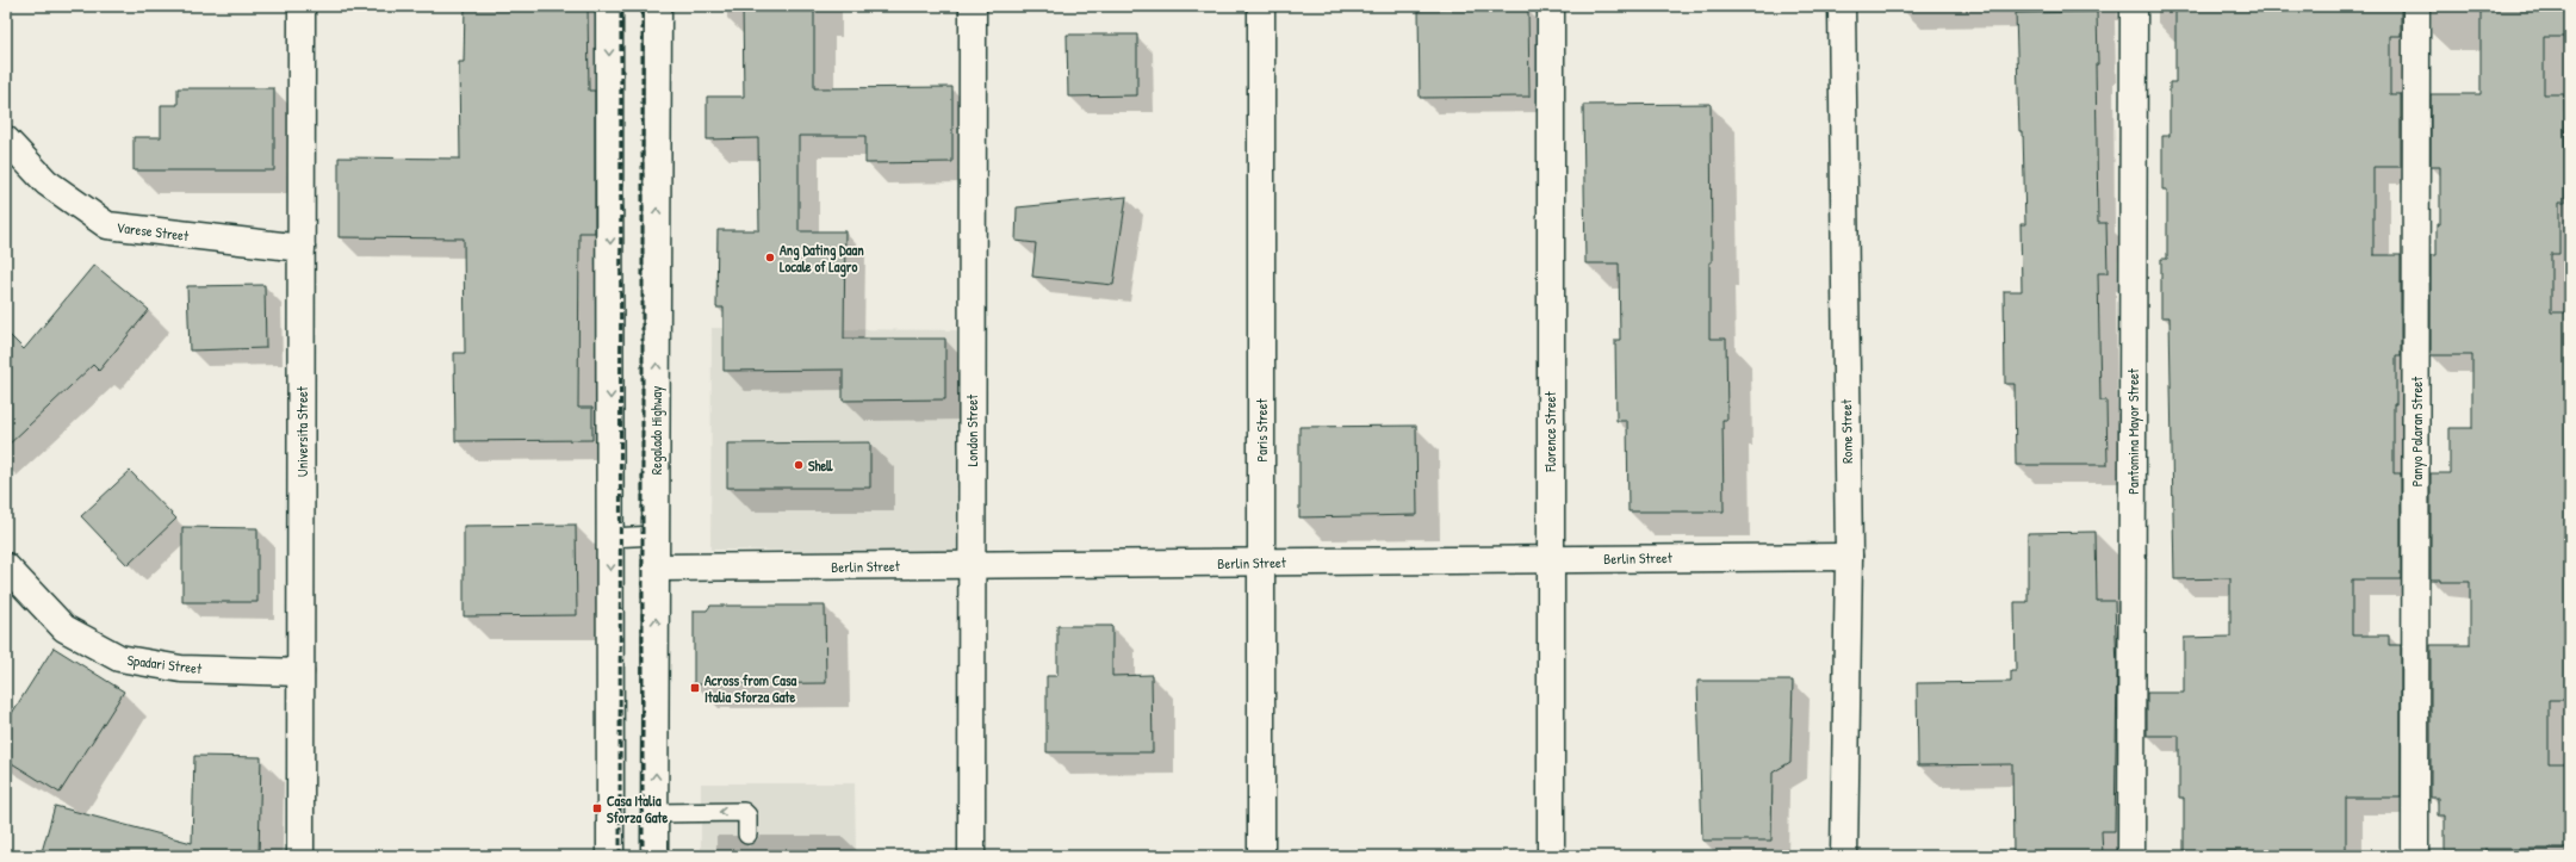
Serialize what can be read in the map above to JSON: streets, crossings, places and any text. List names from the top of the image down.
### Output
{
  "streets": {
    "street": [
      "Varese Street",
      "Regalado Highway",
      "London Street",
      "Paris Street",
      "Universita Street",
      "Florence Street",
      "Rome Street",
      "Pantomina Mayor Street",
      "Panyo Palaran Street",
      "Berlin Street",
      "Spadari Street"
    ]
  },
  "crossings": [
    ["Varese Street", "Universita Street"],
    ["Regalado Highway", "Berlin Street"],
    ["London Street", "Berlin Street"],
    ["Paris Street", "Berlin Street"],
    ["Universita Street", "Spadari Street"],
    ["Florence Street", "Berlin Street"],
    ["Rome Street", "Berlin Street"]
  ],
  "places": {
    "other": ["Ang Dating Daan Locale of Lagro", "Shell"],
    "transit": ["Across from Casa Italia Sforza Gate", "Casa Italia Sforza Gate"]
  }
}
